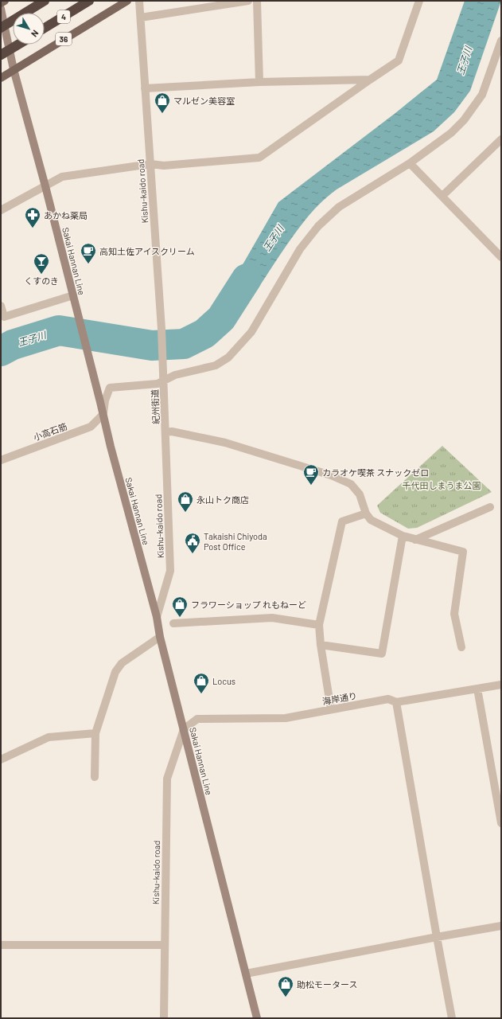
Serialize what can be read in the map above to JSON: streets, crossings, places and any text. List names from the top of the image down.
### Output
{
  "streets": {
    "highway": ["4"],
    "main road": ["36", "Sakai Hannan Line"],
    "street": [
      "Kishu-kaido road",
      "紀州街道",
      "小高石筋",
      "海岸通り"
    ]
  },
  "crossings": [
    ["36", "Sakai Hannan Line"],
    ["Kishu-kaido road", "Sakai Hannan Line"],
    ["Kishu-kaido road", "紀州街道"],
    ["Kishu-kaido road", "海岸通り"],
    ["Sakai Hannan Line", "小高石筋"],
    ["Sakai Hannan Line", "海岸通り"]
  ],
  "water": ["王子川"],
  "parks": ["千代田しまうま公園"],
  "places": {
    "shop": [
      "マルゼン美容室",
      "永山トク商店",
      "フラワーショップ れもねーど",
      "Locus",
      "助松モータース"
    ],
    "pharmacy": ["あかね薬局"],
    "cafe": ["高知土佐アイスクリーム", "カラオケ喫茶 スナックゼロ"],
    "bar": ["くすのき"],
    "public building": ["Takaishi Chiyoda Post Office"]
  },
  "north": "bottom right"
}
